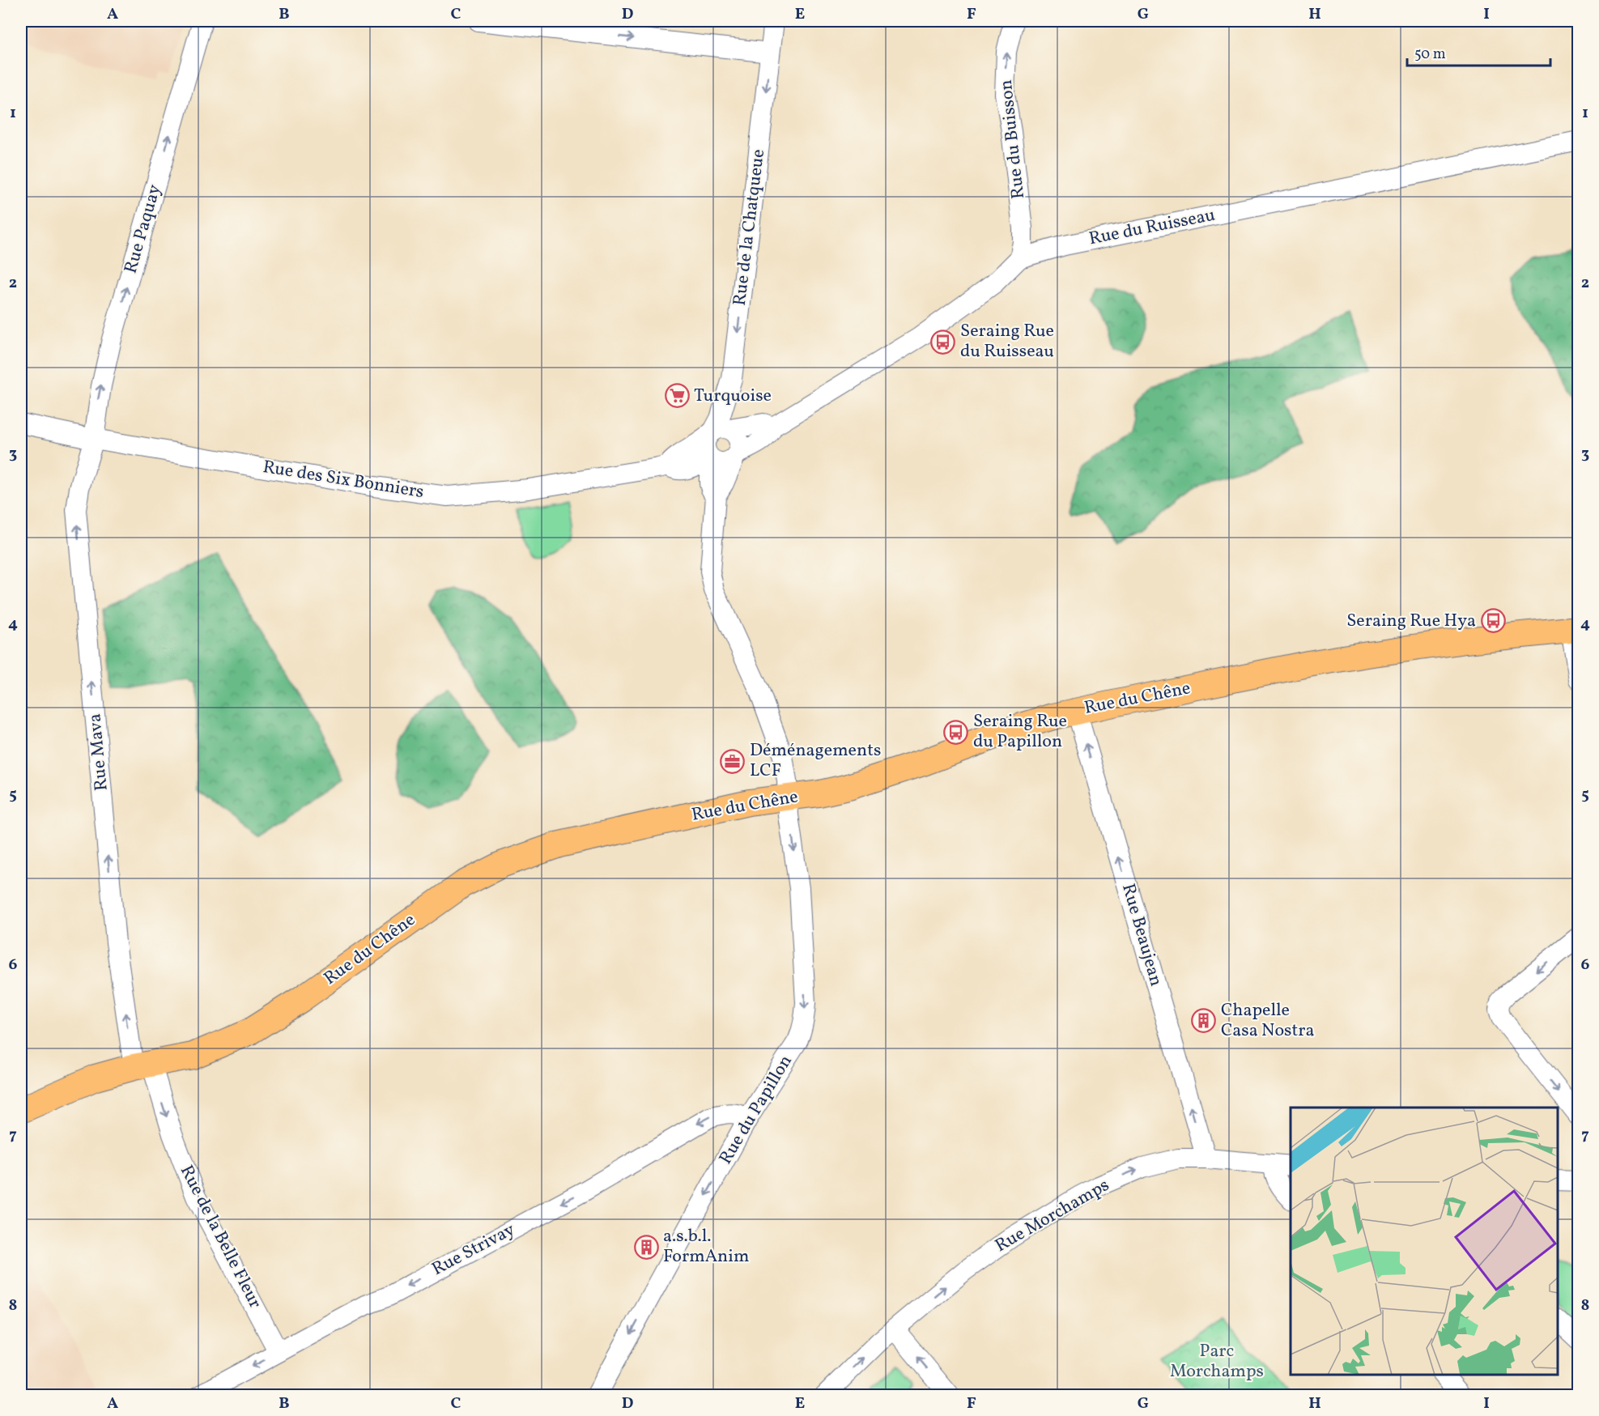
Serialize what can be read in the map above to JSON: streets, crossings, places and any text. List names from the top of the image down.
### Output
{
  "streets": {
    "main road": ["Rue du Chêne"],
    "street": [
      "Rue du Buisson",
      "Rue de la Chatqueue",
      "Rue du Ruisseau",
      "Rue Paquay",
      "Rue des Six Bonniers",
      "Rue Mava",
      "Rue Beaujean",
      "Rue du Papillon",
      "Rue Morchamps",
      "Rue de la Belle Fleur",
      "Rue Strivay"
    ]
  },
  "crossings": [
    ["Rue du Buisson", "Rue du Ruisseau"],
    ["Rue de la Chatqueue", "Rue du Ruisseau"],
    ["Rue de la Chatqueue", "Rue des Six Bonniers"],
    ["Rue du Ruisseau", "Rue des Six Bonniers"],
    ["Rue Paquay", "Rue des Six Bonniers"],
    ["Rue Paquay", "Rue Mava"],
    ["Rue des Six Bonniers", "Rue Mava"],
    ["Rue du Chêne", "Rue Mava"],
    ["Rue du Chêne", "Rue Beaujean"],
    ["Rue du Chêne", "Rue du Papillon"],
    ["Rue du Chêne", "Rue de la Belle Fleur"],
    ["Rue Mava", "Rue de la Belle Fleur"],
    ["Rue Beaujean", "Rue Morchamps"],
    ["Rue du Papillon", "Rue Strivay"],
    ["Rue de la Belle Fleur", "Rue Strivay"]
  ],
  "one_way": [
    "Rue du Buisson",
    "Rue de la Chatqueue",
    "Rue Paquay",
    "Rue Mava",
    "Rue Beaujean",
    "Rue du Papillon",
    "Rue Morchamps",
    "Rue de la Belle Fleur",
    "Rue Strivay"
  ],
  "parks": ["Parc Morchamps"],
  "places": {
    "bus stop": ["Seraing Rue du Ruisseau", "Seraing Rue Hya", "Seraing Rue du Papillon"],
    "supermarket": ["Turquoise"],
    "office": ["Déménagements LCF"],
    "building": ["Chapelle Casa Nostra", "a.s.b.l. FormAnim"]
  },
  "scale_bar": "50 m",
  "grid": {
    "columns": [
      "A",
      "B",
      "C",
      "D",
      "E",
      "F",
      "G",
      "H",
      "I"
    ],
    "rows": [
      "1",
      "2",
      "3",
      "4",
      "5",
      "6",
      "7",
      "8"
    ]
  }
}
